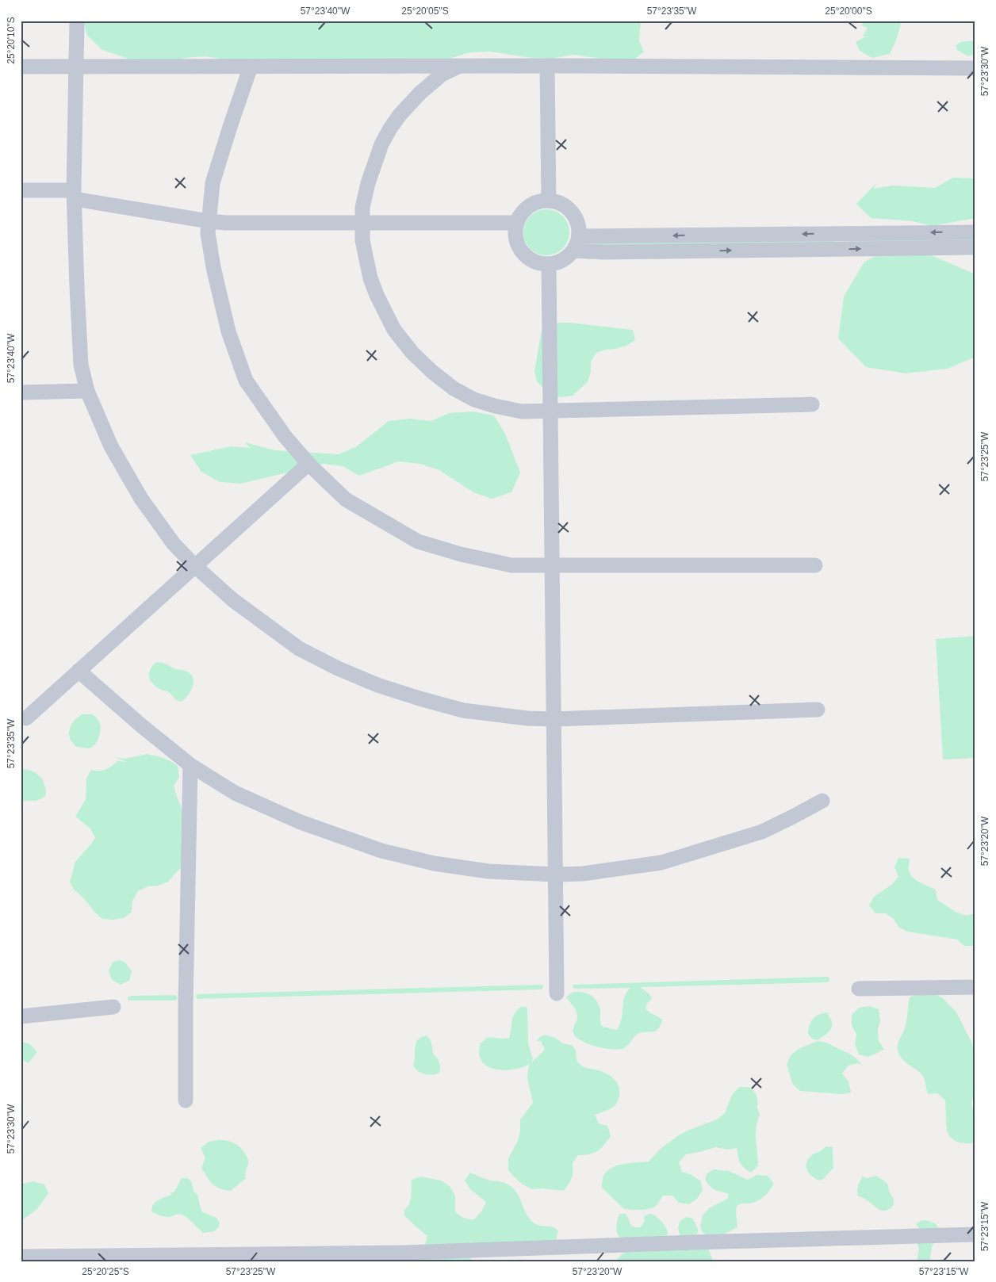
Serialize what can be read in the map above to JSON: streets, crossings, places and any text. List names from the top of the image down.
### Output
{
  "coordinates": [
    "57°23'40\"W",
    "25°20'05\"S",
    "57°23'35\"W",
    "25°20'00\"S",
    "25°20'10\"S",
    "57°23'30\"W",
    "57°23'25\"W",
    "57°23'20\"W",
    "57°23'15\"W",
    "25°20'25\"S"
  ]
}
